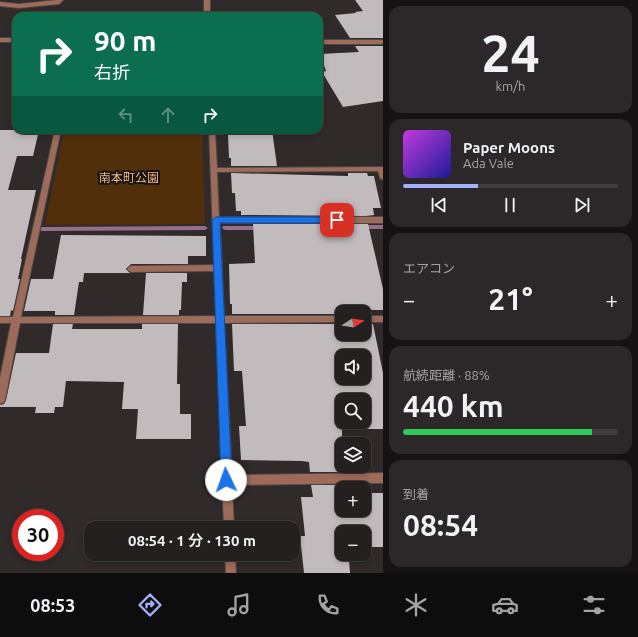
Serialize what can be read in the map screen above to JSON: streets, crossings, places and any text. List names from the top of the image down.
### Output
{
  "parks": ["南本町公園"],
  "north": "right",
  "page": {
    "tile": [
      ["24", "km/h"],
      "エアコン",
      ["航続距離 · 88%", "440 km"],
      ["到着", "08:54"]
    ],
    "turn": ["90 m", "右折"],
    "song": ["Paper Moons", "Ada Vale"],
    "heat": ["−", "21°", "+"],
    "map_buttons": ["+", "−"],
    "limit": "30",
    "trip": "08:54 · 1 分 · 130 m",
    "tabs": "08:53"
  }
}
